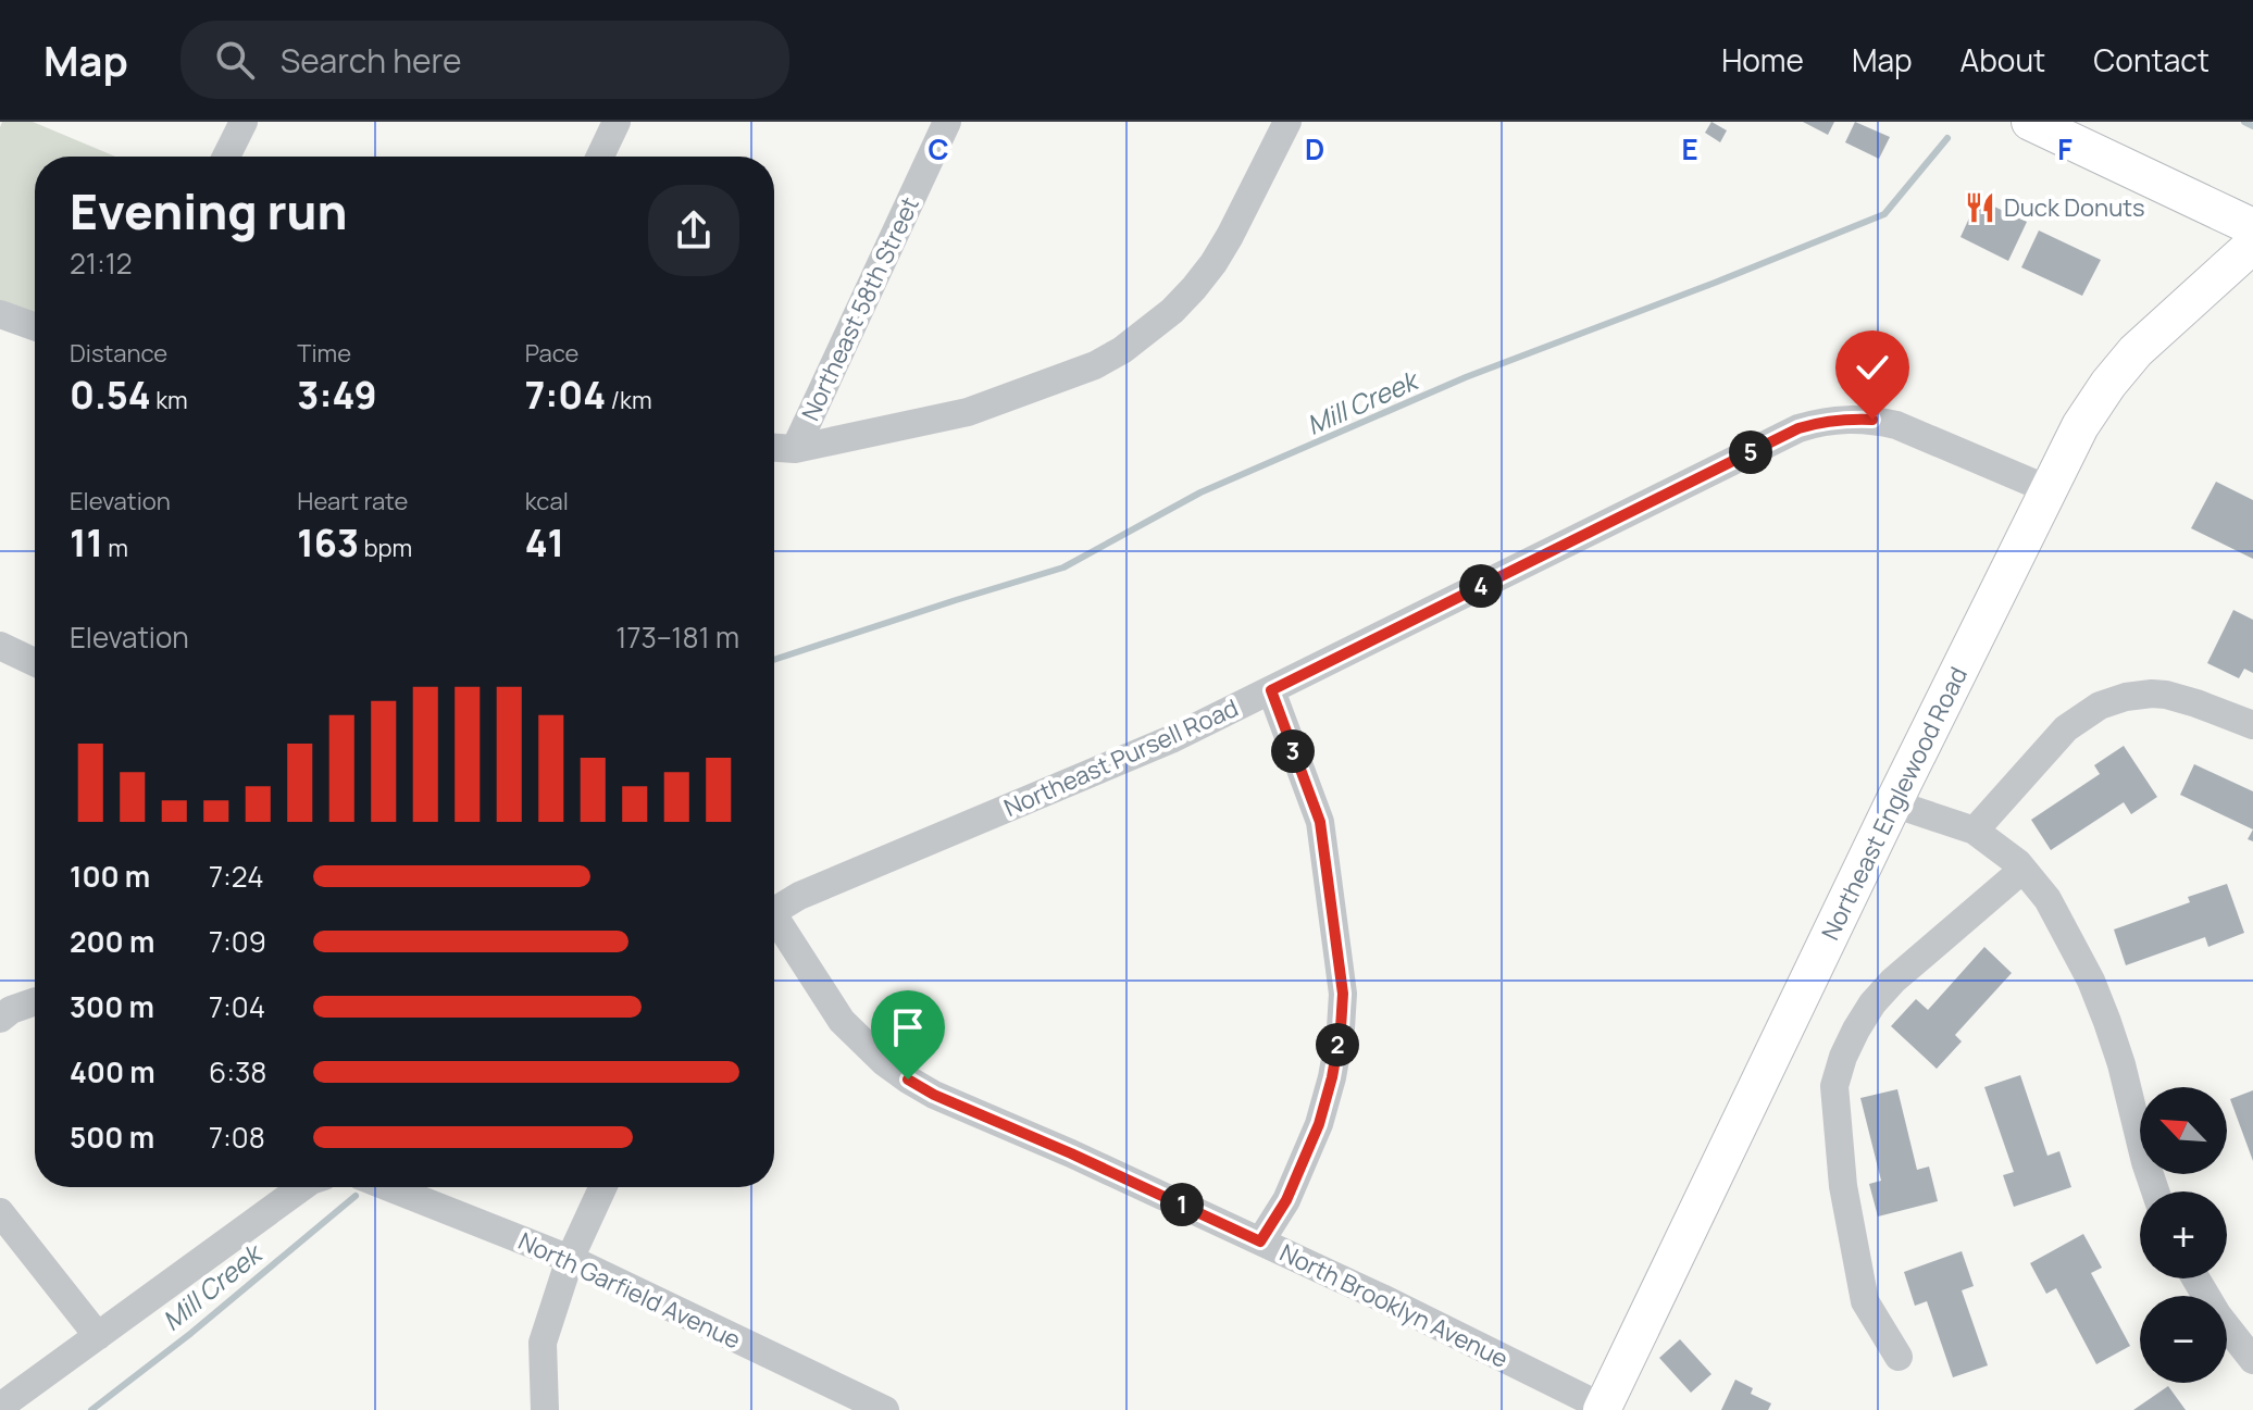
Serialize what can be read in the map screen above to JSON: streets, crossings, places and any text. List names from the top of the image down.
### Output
{
  "streets": {
    "main road": ["Northeast Englewood Road"],
    "street": [
      "Northeast 58th Street",
      "Northeast Pursell Road",
      "North Garfield Avenue",
      "North Brooklyn Avenue"
    ]
  },
  "crossings": [
    ["Northeast Pursell Road", "Northeast Englewood Road"],
    ["Northeast Englewood Road", "North Brooklyn Avenue"]
  ],
  "water": ["Mill Creek"],
  "places": {
    "restaurant": ["Duck Donuts"]
  },
  "north": "top left",
  "page": {
    "header": "Map",
    "search": "Search here",
    "nav": [
      "Home",
      "Map",
      "About",
      "Contact"
    ],
    "heading": ["Evening run", "21:12"],
    "stats": [
      ["Distance", "0.54 km"],
      ["Time", "3:49"],
      ["Pace", "7:04 /km"],
      ["Elevation", "11 m"],
      ["Heart rate", "163 bpm"],
      ["kcal", "41"]
    ],
    "pins": [
      "5",
      "4",
      "3",
      "2",
      "1"
    ],
    "chart": ["Elevation", "173–181 m"],
    "list": [
      {
        "name": "100 m",
        "note": "7:24"
      },
      {
        "name": "200 m",
        "note": "7:09"
      },
      {
        "name": "300 m",
        "note": "7:04"
      },
      {
        "name": "400 m",
        "note": "6:38"
      },
      {
        "name": "500 m",
        "note": "7:08"
      }
    ],
    "map_buttons": ["+", "−"]
  },
  "grid": {
    "columns": [
      "C",
      "D",
      "E",
      "F"
    ]
  }
}
